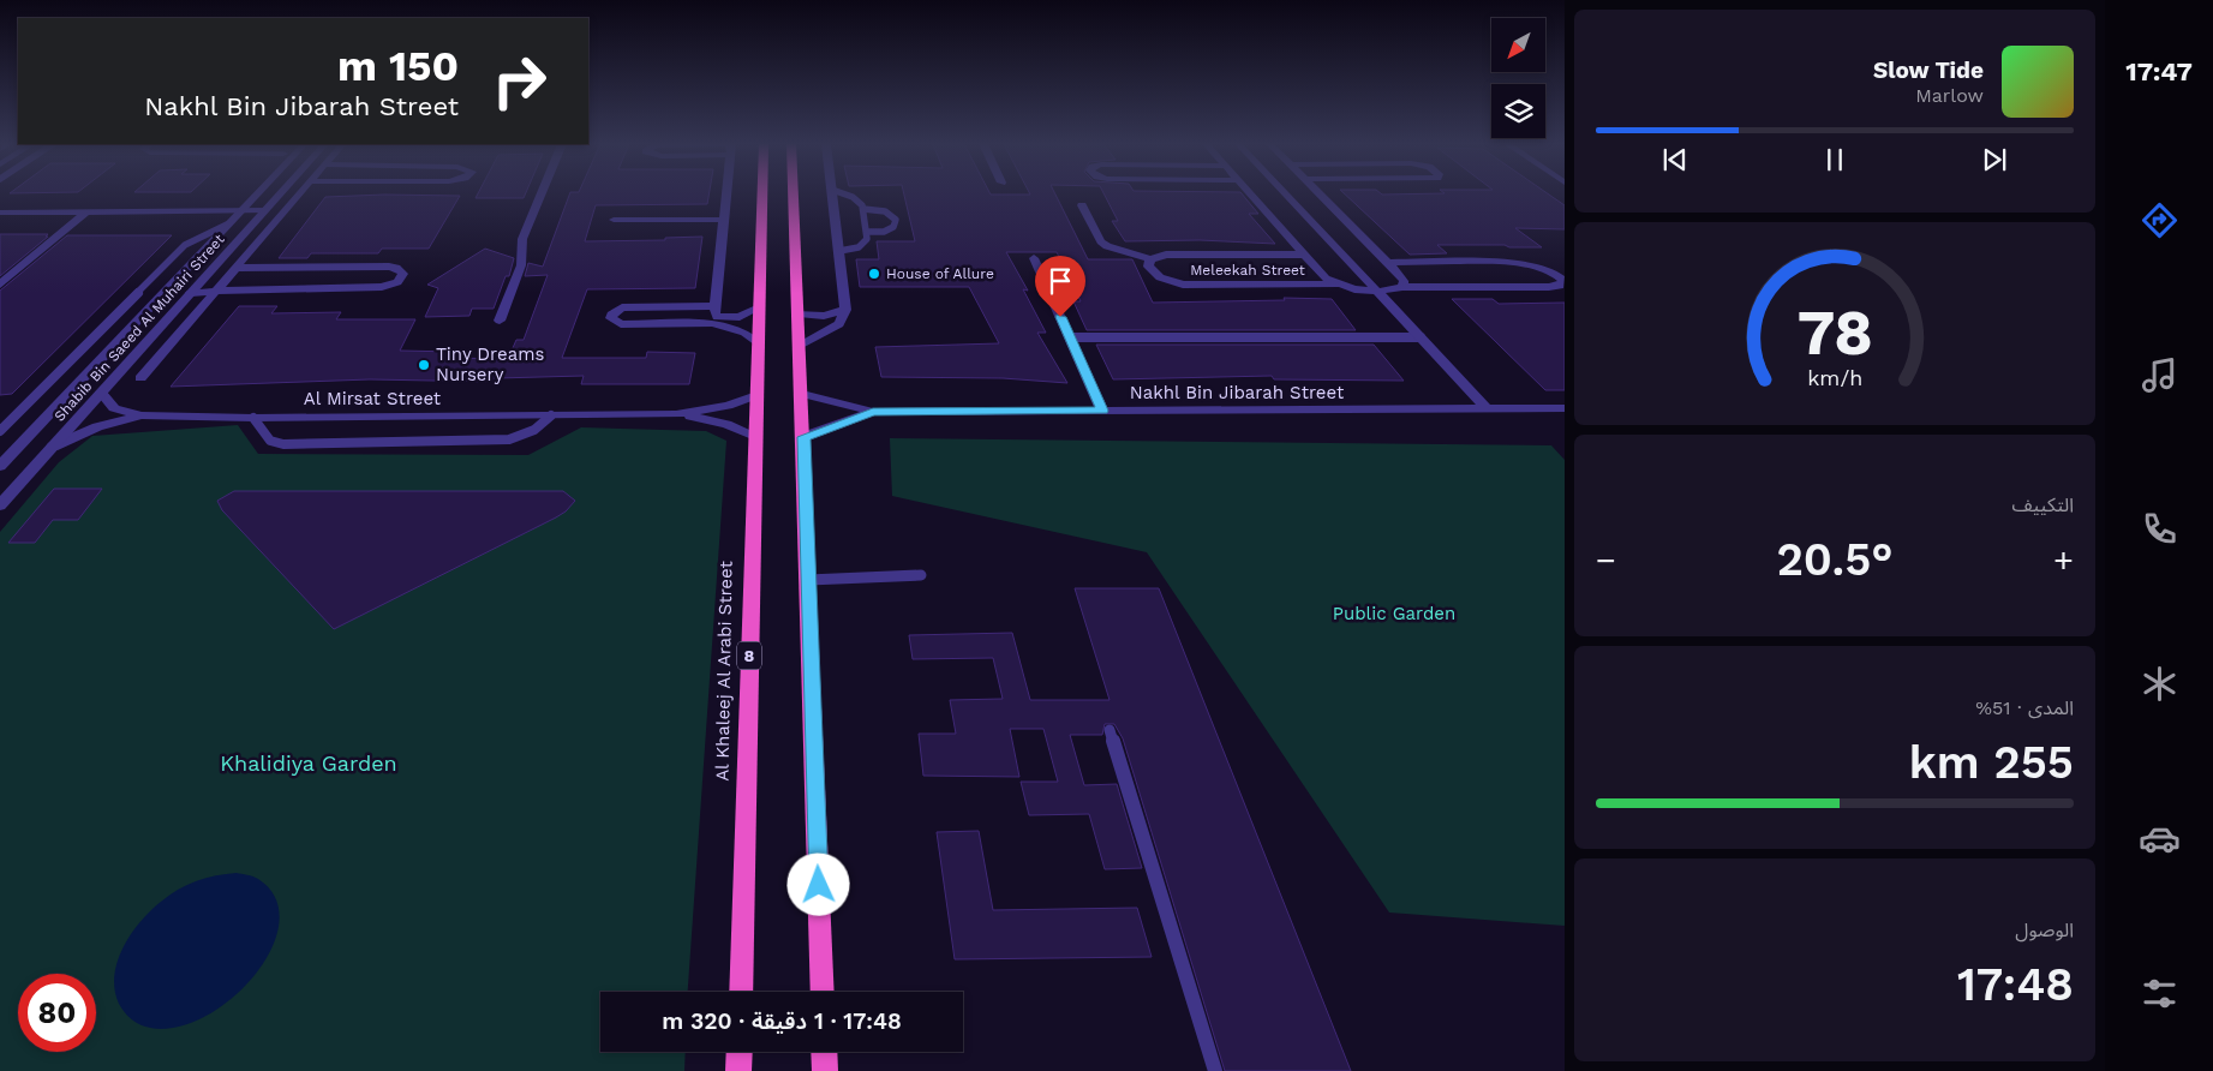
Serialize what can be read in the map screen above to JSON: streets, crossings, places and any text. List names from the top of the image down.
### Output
{
  "streets": {
    "highway": ["8", "Al Khaleej Al Arabi Street"],
    "street": [
      "Meleekah Street",
      "Shabib Bin Saeed Al Muhairi Street",
      "Nakhl Bin Jibarah Street",
      "Al Mirsat Street"
    ]
  },
  "crossings": [
    ["Shabib Bin Saeed Al Muhairi Street", "Al Mirsat Street"],
    ["Al Mirsat Street", "Al Khaleej Al Arabi Street"]
  ],
  "parks": ["Public Garden", "Khalidiya Garden"],
  "places": ["House of Allure", "Tiny Dreams Nursery"],
  "north": "bottom left",
  "page": {
    "tabs": "17:47",
    "turn": ["150 m", "Nakhl Bin Jibarah Street"],
    "song": ["Slow Tide", "Marlow"],
    "tile": [
      "التكييف",
      ["المدى · 51%", "255 km"],
      ["الوصول", "17:48"]
    ],
    "heat": ["−", "20.5°", "+"],
    "limit": "80",
    "trip": "17:48 · 1 دقيقة · 320 m",
    "gauge": ["78", "km/h"]
  }
}
